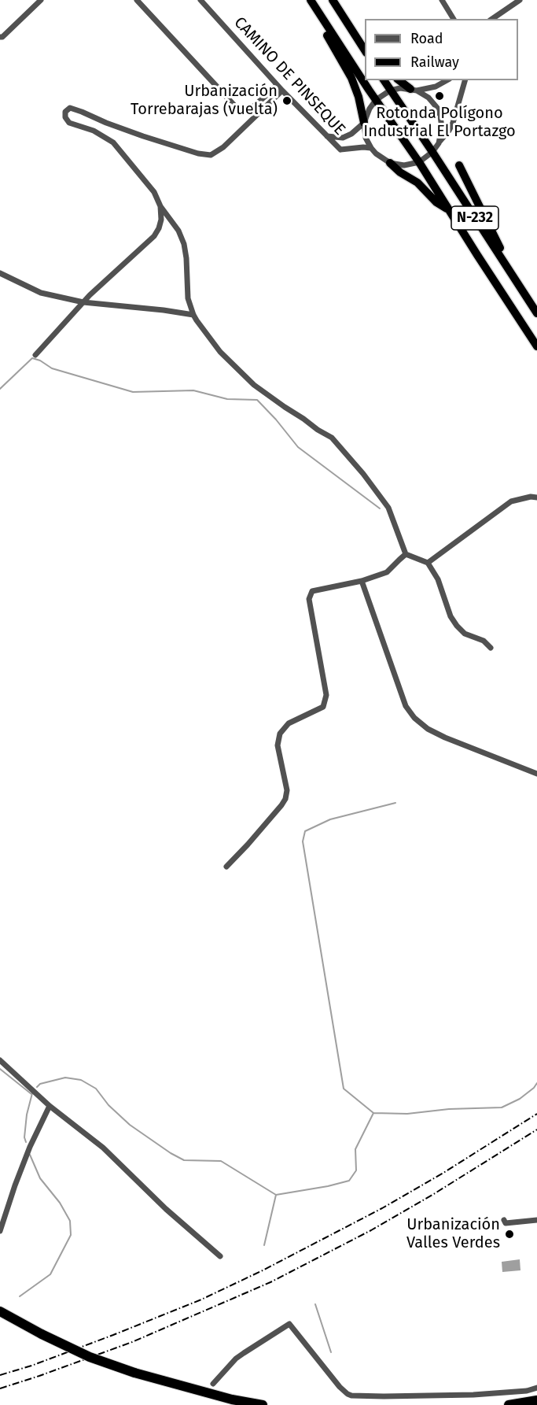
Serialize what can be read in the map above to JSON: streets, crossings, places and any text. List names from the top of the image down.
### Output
{
  "streets": {
    "highway": ["N-232"],
    "street": ["CAMINO DE PINSEQUE"]
  },
  "places": ["Rotonda Polígono Industrial El Portazgo", "Urbanización Torrebarajas (vuelta)", "Urbanización Valles Verdes"],
  "legend": ["Road", "Railway"]
}
